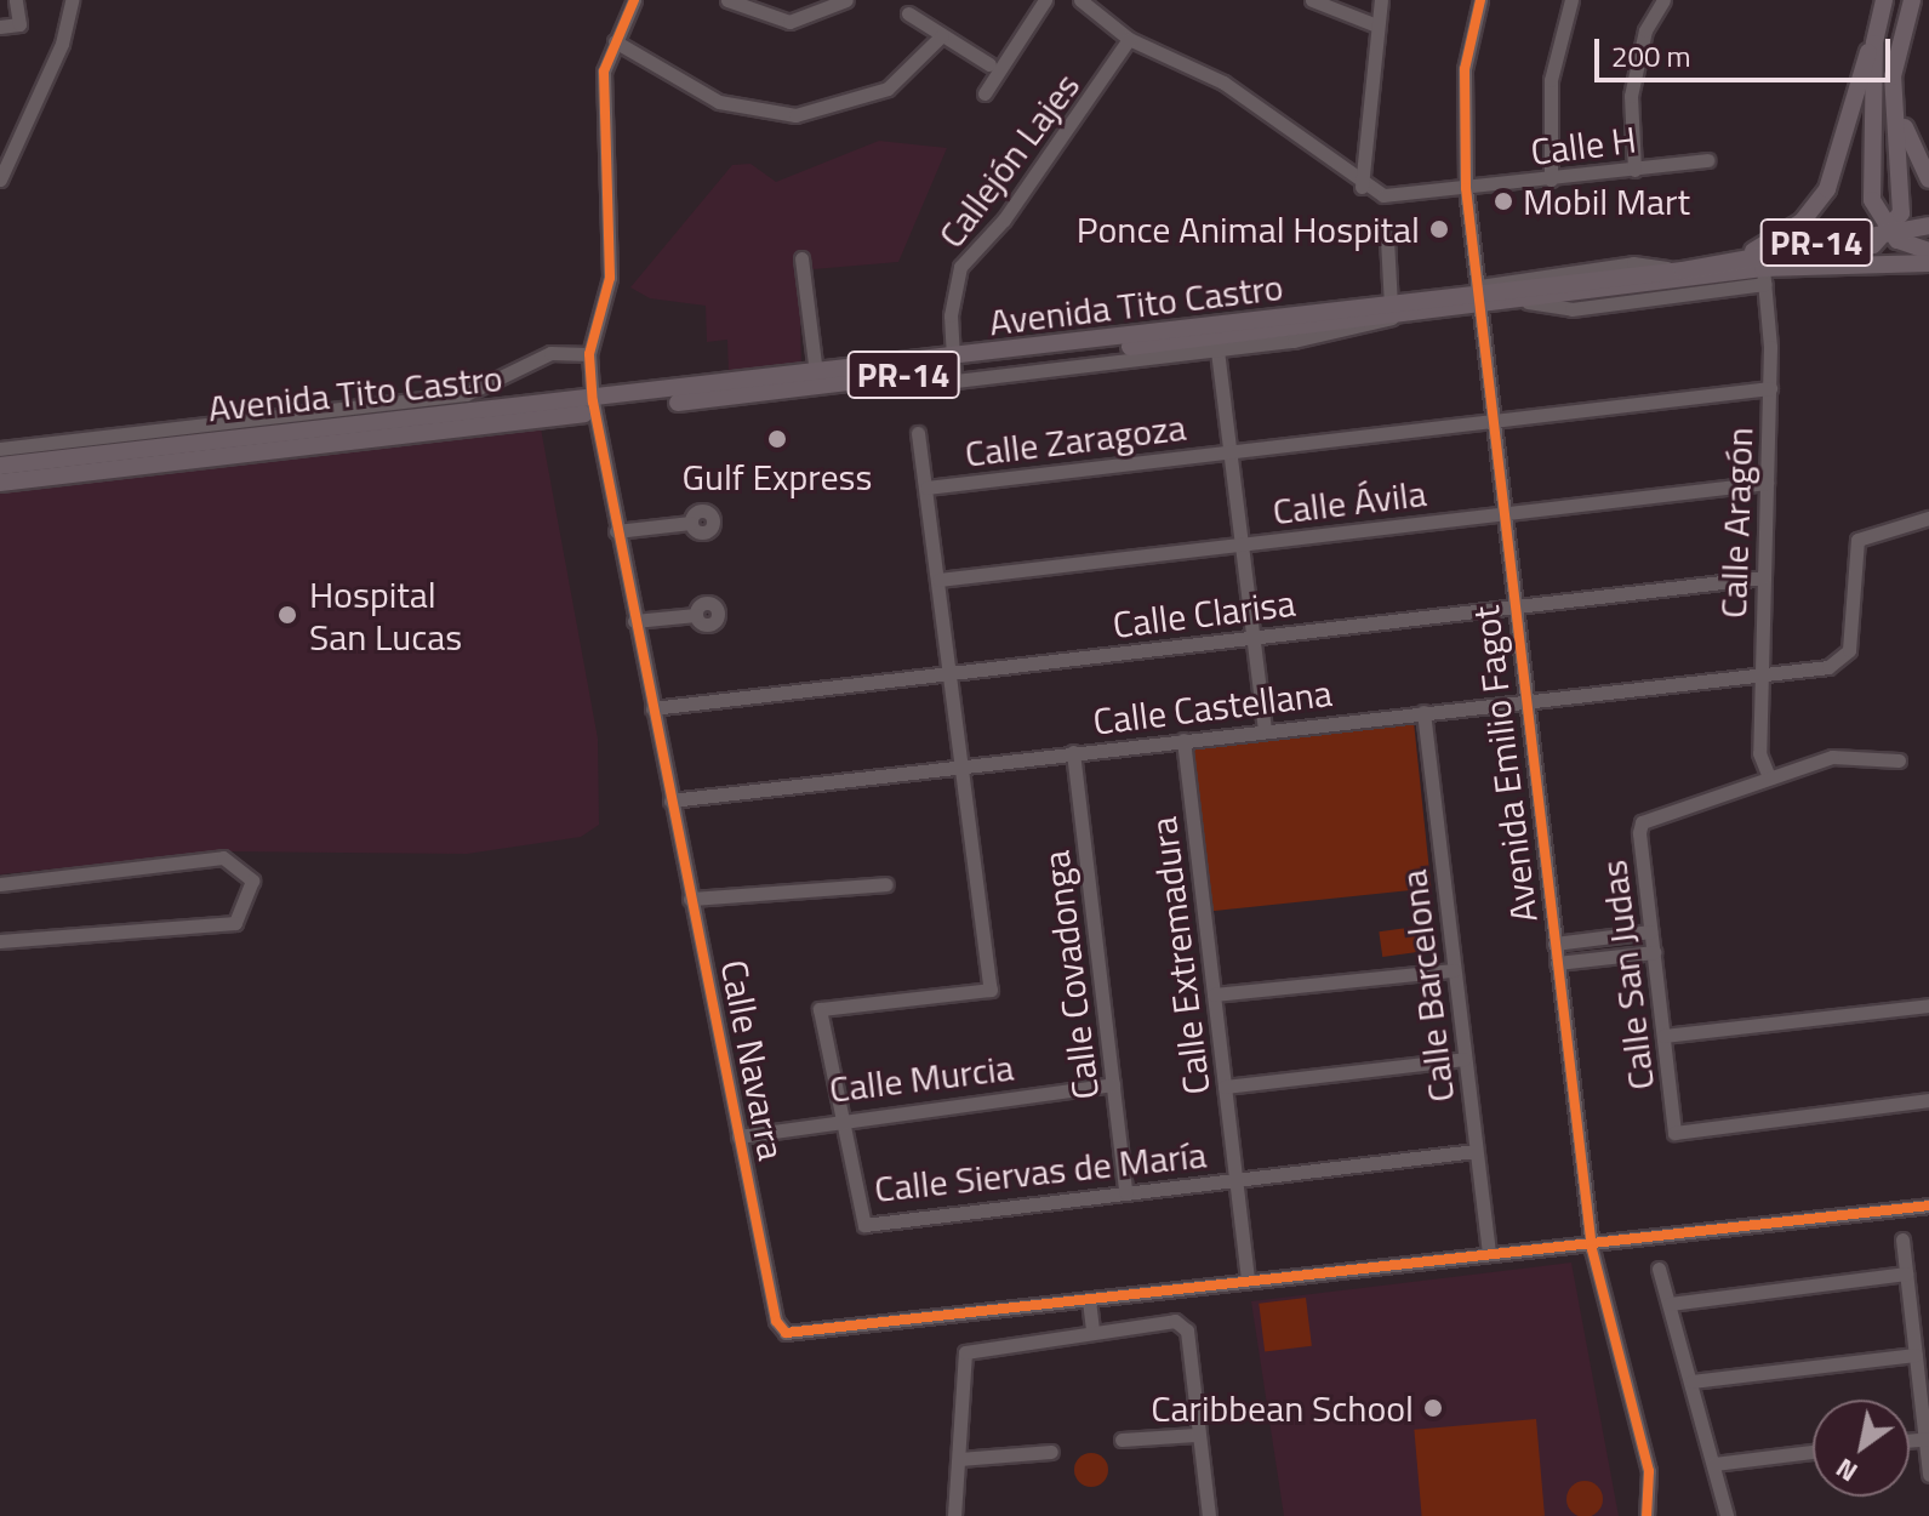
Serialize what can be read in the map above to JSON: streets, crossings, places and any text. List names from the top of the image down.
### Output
{
  "streets": {
    "main road": ["PR-14", "Avenida Tito Castro"],
    "street": [
      "Calle H",
      "Callejón Lajes",
      "Calle Zaragoza",
      "Calle Ávila",
      "Calle Aragón",
      "Calle Clarisa",
      "Calle Castellana",
      "Avenida Emilio Fagot",
      "Calle Extremadura",
      "Calle Covadonga",
      "Calle San Judas",
      "Calle Barcelona",
      "Calle Navarra",
      "Calle Murcia",
      "Calle Siervas de María"
    ]
  },
  "crossings": [
    ["Calle H", "Avenida Emilio Fagot"],
    ["Callejón Lajes", "Avenida Tito Castro"],
    ["Avenida Tito Castro", "Calle Aragón"],
    ["Avenida Tito Castro", "Avenida Emilio Fagot"],
    ["Avenida Tito Castro", "Calle Navarra"],
    ["Calle Zaragoza", "Calle Ávila"],
    ["Calle Zaragoza", "Calle Aragón"],
    ["Calle Zaragoza", "Calle Clarisa"],
    ["Calle Zaragoza", "Calle Castellana"],
    ["Calle Zaragoza", "Avenida Emilio Fagot"],
    ["Calle Zaragoza", "Calle Siervas de María"],
    ["Calle Ávila", "Calle Aragón"],
    ["Calle Ávila", "Avenida Emilio Fagot"],
    ["Calle Ávila", "Calle Siervas de María"],
    ["Calle Aragón", "Calle Clarisa"],
    ["Calle Aragón", "Calle Castellana"],
    ["Calle Aragón", "Calle San Judas"],
    ["Calle Clarisa", "Avenida Emilio Fagot"],
    ["Calle Clarisa", "Calle Navarra"],
    ["Calle Clarisa", "Calle Siervas de María"],
    ["Calle Castellana", "Avenida Emilio Fagot"],
    ["Calle Castellana", "Calle Extremadura"],
    ["Calle Castellana", "Calle Covadonga"],
    ["Calle Castellana", "Calle Barcelona"],
    ["Calle Castellana", "Calle Navarra"],
    ["Calle Castellana", "Calle Siervas de María"],
    ["Avenida Emilio Fagot", "Calle Navarra"],
    ["Calle Extremadura", "Calle Navarra"],
    ["Calle Extremadura", "Calle Siervas de María"],
    ["Calle Covadonga", "Calle Murcia"],
    ["Calle Covadonga", "Calle Siervas de María"],
    ["Calle Barcelona", "Calle Navarra"],
    ["Calle Barcelona", "Calle Siervas de María"],
    ["Calle Navarra", "Calle Murcia"],
    ["Calle Murcia", "Calle Siervas de María"]
  ],
  "places": [
    "Mobil Mart",
    "Ponce Animal Hospital",
    "Gulf Express",
    "Hospital San Lucas",
    "Caribbean School"
  ],
  "scale_bar": "200 m",
  "north": "bottom left"
}
